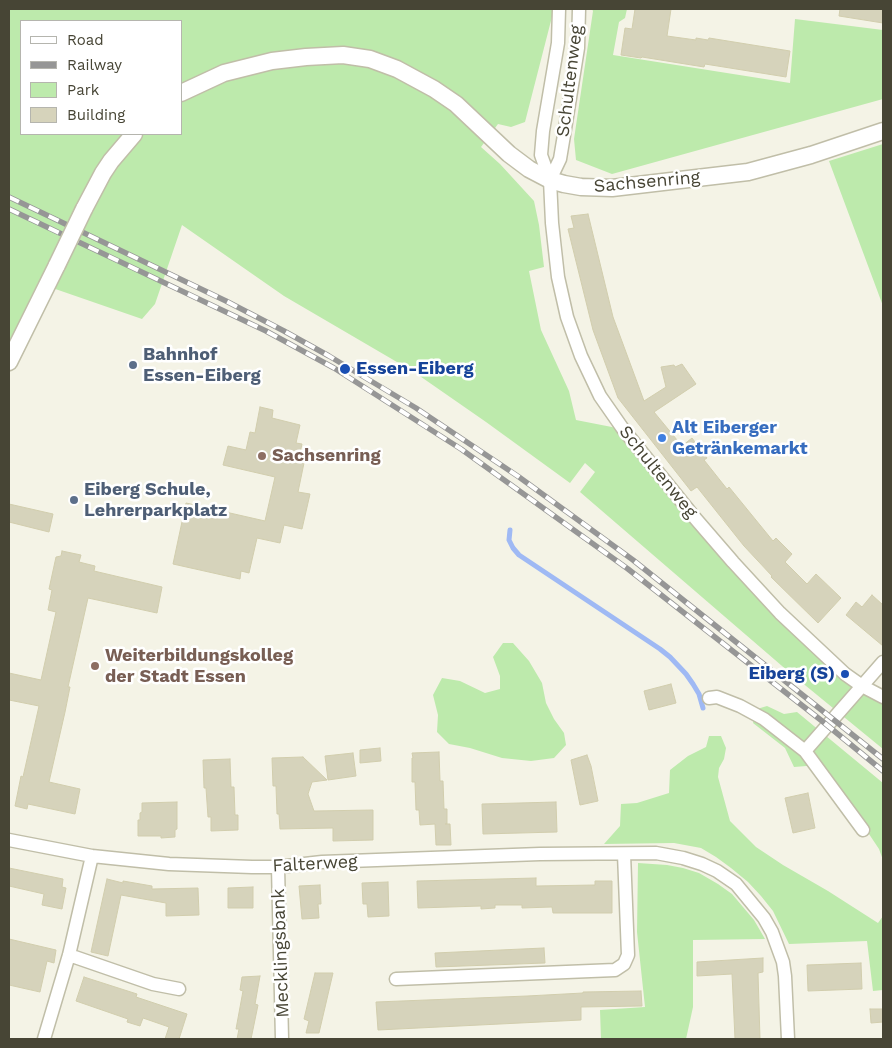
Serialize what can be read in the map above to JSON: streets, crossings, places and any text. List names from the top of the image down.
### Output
{
  "streets": {
    "street": [
      "Schultenweg",
      "Sachsenring",
      "Falterweg",
      "Mecklingsbank"
    ]
  },
  "crossings": [
    ["Schultenweg", "Sachsenring"],
    ["Falterweg", "Mecklingsbank"]
  ],
  "places": [
    "Bahnhof Essen-Eiberg",
    "Essen-Eiberg",
    "Alt Eiberger Getränkemarkt",
    "Sachsenring",
    "Eiberg Schule, Lehrerparkplatz",
    "Weiterbildungskolleg der Stadt Essen",
    "Eiberg (S)"
  ],
  "legend": [
    "Road",
    "Railway",
    "Park",
    "Building"
  ]
}
